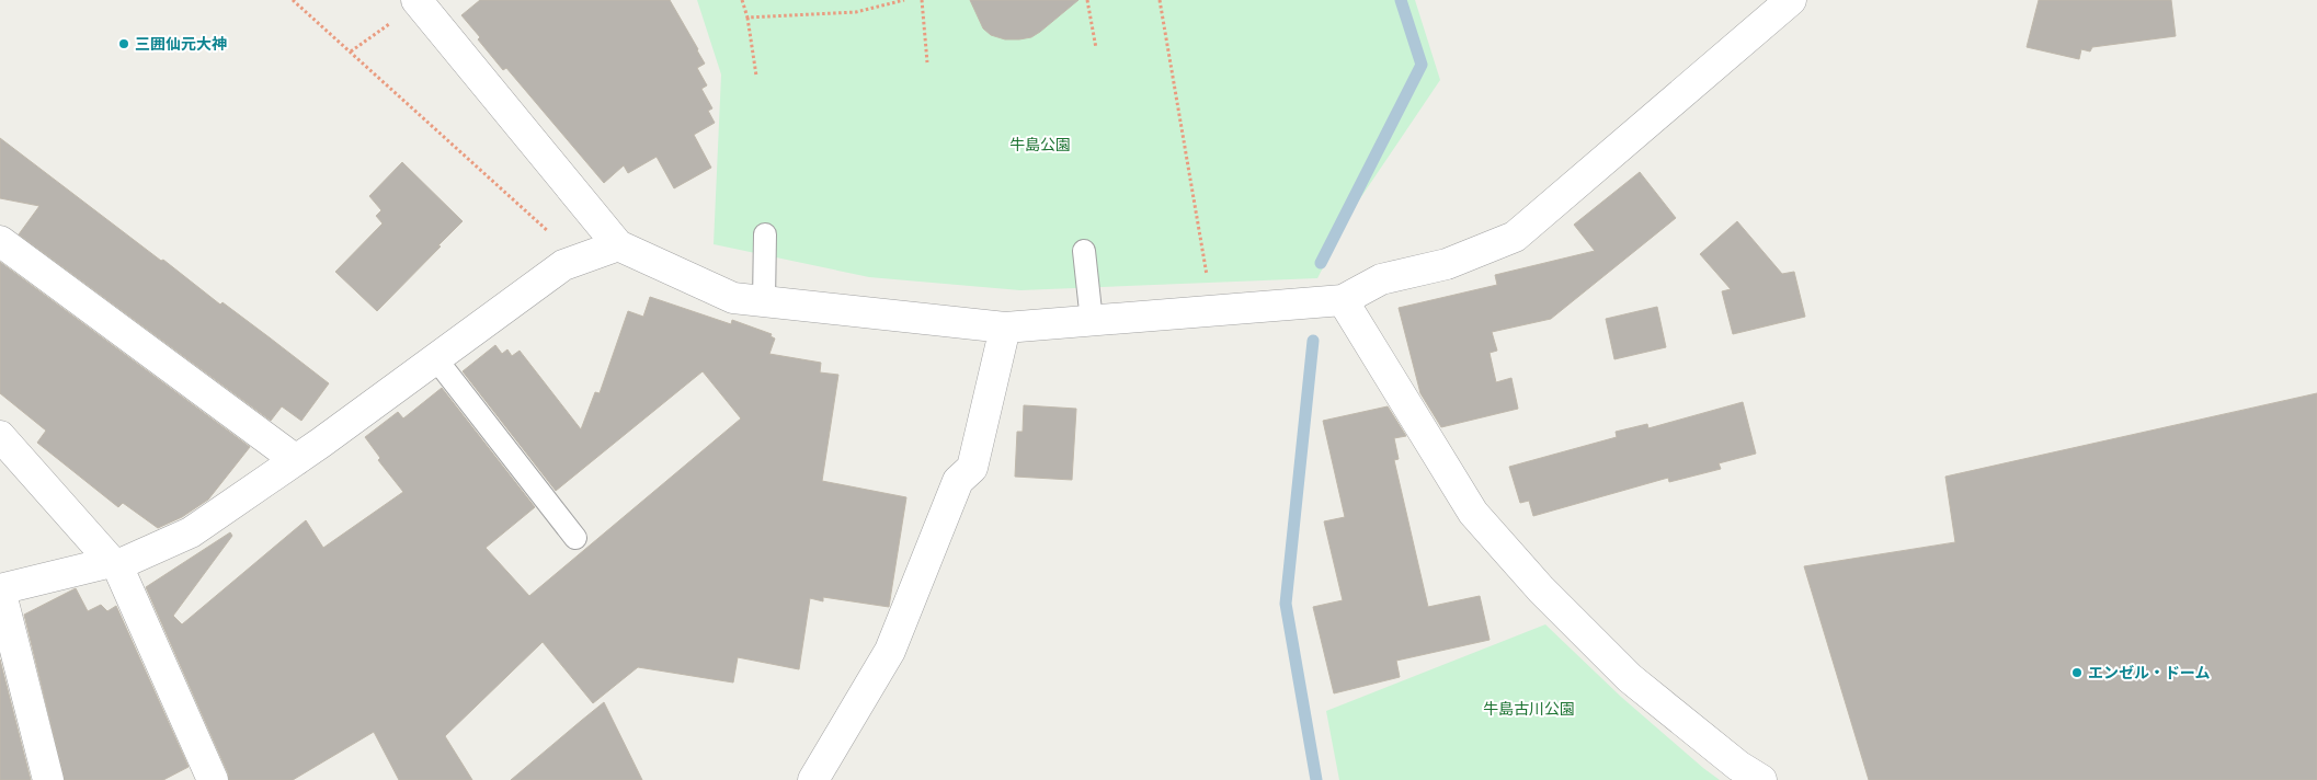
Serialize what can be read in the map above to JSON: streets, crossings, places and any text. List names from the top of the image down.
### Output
{
  "parks": ["牛島公園", "牛島古川公園"],
  "places": ["三囲仙元大神", "エンゼル・ドーム"]
}
